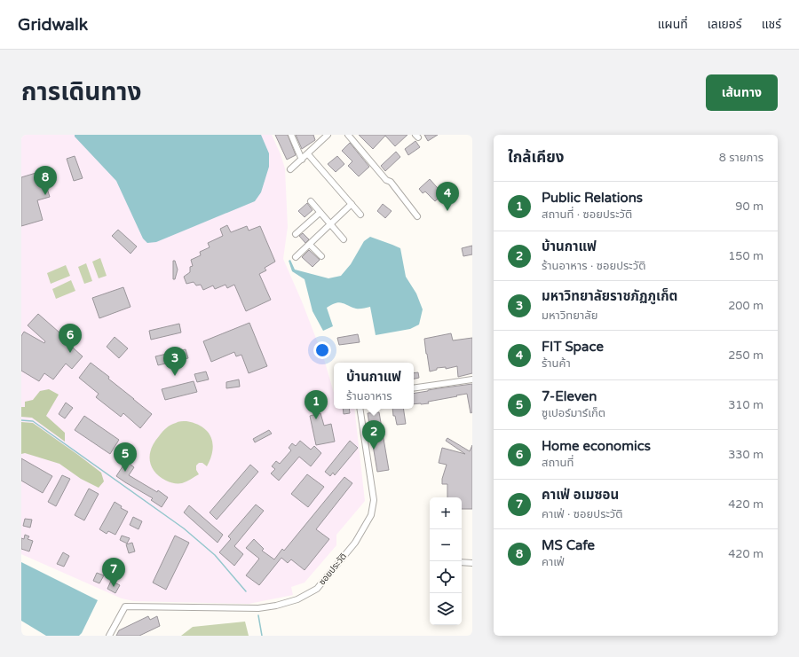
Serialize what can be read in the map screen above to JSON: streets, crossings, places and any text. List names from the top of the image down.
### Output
{
  "streets": {
    "street": ["ซอยประวัติ"]
  },
  "page": {
    "header": "Gridwalk",
    "nav": ["แผนที่", "เลเยอร์", "แชร์"],
    "title": "การเดินทาง",
    "buttons": "เส้นทาง",
    "heading": ["ใกล้เคียง", "8 รายการ"],
    "pins": [
      "8",
      "4",
      "6",
      "3",
      "1",
      "2",
      "5",
      "7"
    ],
    "list": [
      {
        "mark": "1",
        "name": "Public Relations",
        "note": "สถานที่ · ซอยประวัติ",
        "value": "90 m"
      },
      {
        "mark": "2",
        "name": "บ้านกาแฟ",
        "note": "ร้านอาหาร · ซอยประวัติ",
        "value": "150 m"
      },
      {
        "mark": "3",
        "name": "มหาวิทยาลัยราชภัฏภูเก็ต",
        "note": "มหาวิทยาลัย",
        "value": "200 m"
      },
      {
        "mark": "4",
        "name": "FIT Space",
        "note": "ร้านค้า",
        "value": "250 m"
      },
      {
        "mark": "5",
        "name": "7-Eleven",
        "note": "ซูเปอร์มาร์เก็ต",
        "value": "310 m"
      },
      {
        "mark": "6",
        "name": "Home economics",
        "note": "สถานที่",
        "value": "330 m"
      },
      {
        "mark": "7",
        "name": "คาเฟ่ อเมซอน",
        "note": "คาเฟ่ · ซอยประวัติ",
        "value": "420 m"
      },
      {
        "mark": "8",
        "name": "MS Cafe",
        "note": "คาเฟ่",
        "value": "420 m"
      }
    ],
    "popup": ["บ้านกาแฟ", "ร้านอาหาร"],
    "map_buttons": ["+", "−"]
  }
}
